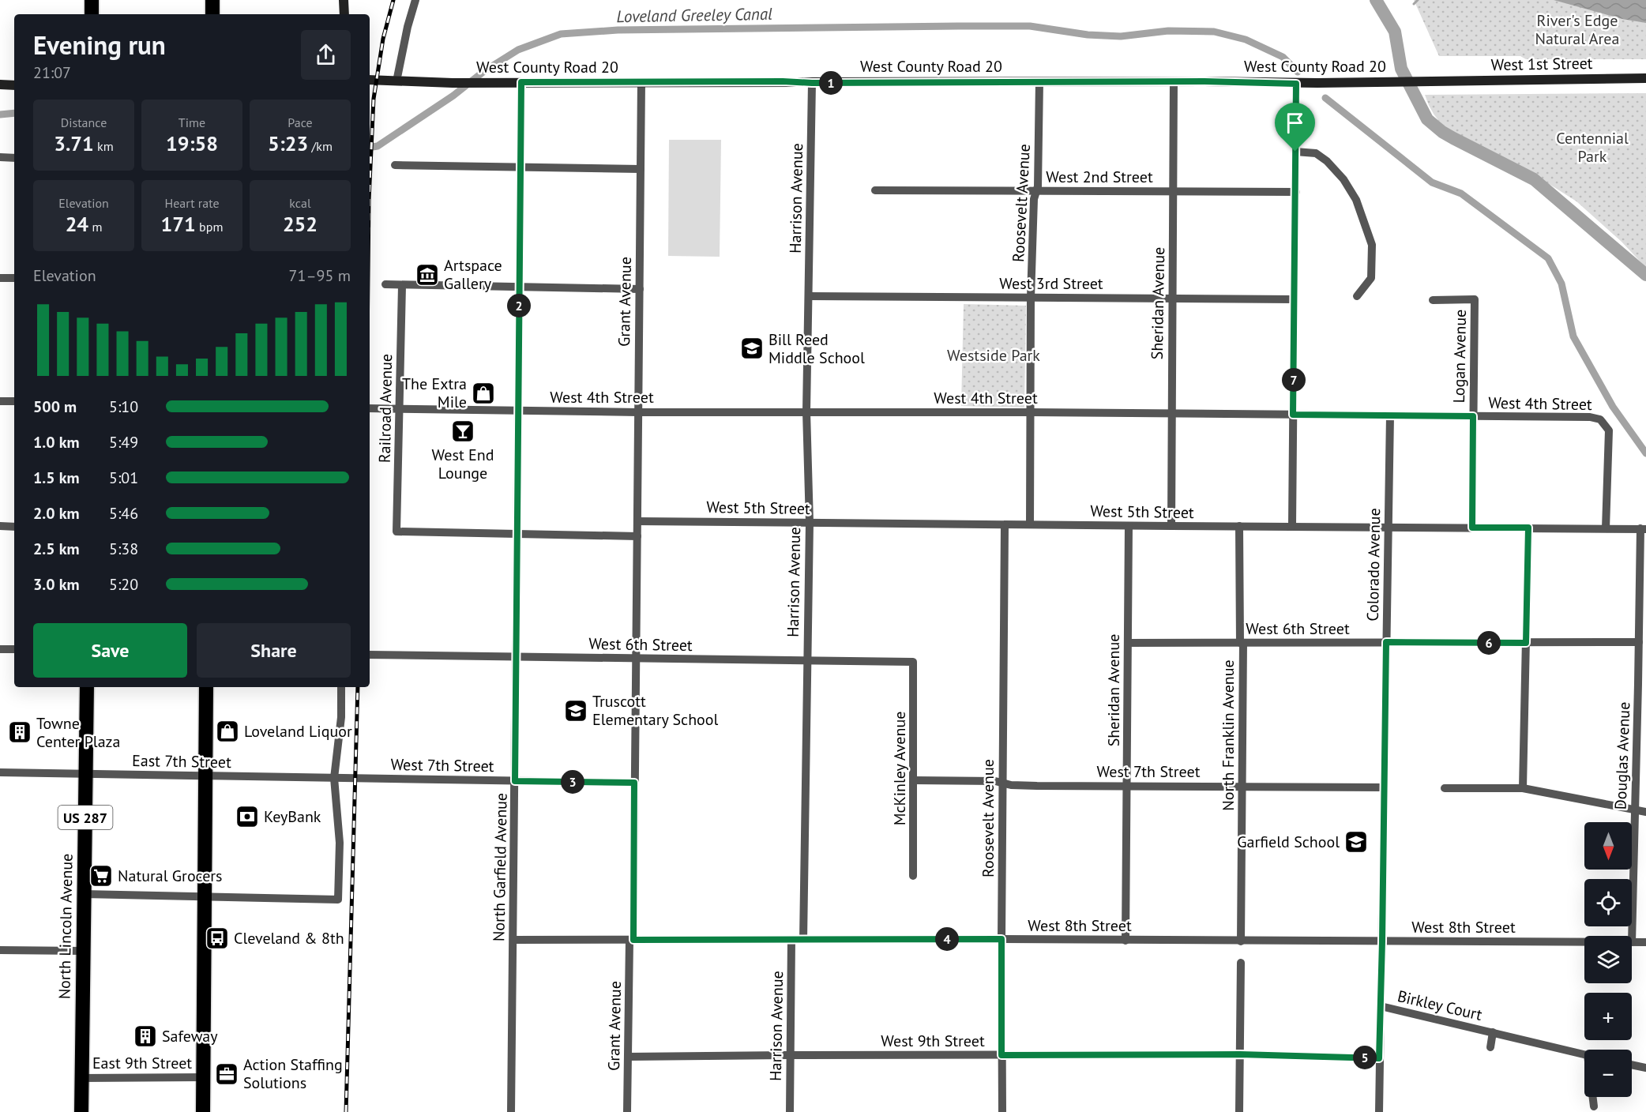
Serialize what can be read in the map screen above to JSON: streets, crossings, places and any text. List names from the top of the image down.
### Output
{
  "streets": {
    "highway": ["US 287", "North Lincoln Avenue"],
    "main road": ["West 1st Street", "West County Road 20"],
    "street": [
      "West 2nd Street",
      "Harrison Avenue",
      "Roosevelt Avenue",
      "West 3rd Street",
      "Grant Avenue",
      "Sheridan Avenue",
      "Logan Avenue",
      "West 4th Street",
      "Railroad Avenue",
      "West 5th Street",
      "Colorado Avenue",
      "West 6th Street",
      "North Franklin Avenue",
      "Douglas Avenue",
      "East 7th Street",
      "West 7th Street",
      "McKinley Avenue",
      "North Garfield Avenue",
      "West 8th Street",
      "Birkley Court",
      "West 9th Street",
      "East 9th Street"
    ]
  },
  "crossings": [
    ["West 1st Street", "West County Road 20"],
    ["West County Road 20", "Harrison Avenue"],
    ["West County Road 20", "Roosevelt Avenue"],
    ["West County Road 20", "Grant Avenue"],
    ["West County Road 20", "Sheridan Avenue"],
    ["West County Road 20", "North Garfield Avenue"],
    ["West 2nd Street", "Roosevelt Avenue"],
    ["West 2nd Street", "Sheridan Avenue"],
    ["Harrison Avenue", "West 3rd Street"],
    ["Harrison Avenue", "West 4th Street"],
    ["Harrison Avenue", "West 5th Street"],
    ["Harrison Avenue", "West 6th Street"],
    ["Harrison Avenue", "West 8th Street"],
    ["Harrison Avenue", "West 9th Street"],
    ["Roosevelt Avenue", "West 3rd Street"],
    ["Roosevelt Avenue", "West 4th Street"],
    ["Roosevelt Avenue", "West 5th Street"],
    ["Roosevelt Avenue", "West 7th Street"],
    ["Roosevelt Avenue", "West 8th Street"],
    ["Roosevelt Avenue", "West 9th Street"],
    ["West 3rd Street", "Sheridan Avenue"],
    ["Grant Avenue", "West 4th Street"],
    ["Grant Avenue", "West 5th Street"],
    ["Grant Avenue", "West 6th Street"],
    ["Grant Avenue", "West 7th Street"],
    ["Grant Avenue", "West 8th Street"],
    ["Grant Avenue", "West 9th Street"],
    ["Sheridan Avenue", "West 4th Street"],
    ["Sheridan Avenue", "West 5th Street"],
    ["Sheridan Avenue", "West 6th Street"],
    ["Sheridan Avenue", "West 7th Street"],
    ["Sheridan Avenue", "West 8th Street"],
    ["Logan Avenue", "West 4th Street"],
    ["Logan Avenue", "West 5th Street"],
    ["West 4th Street", "Railroad Avenue"],
    ["West 4th Street", "West 5th Street"],
    ["West 4th Street", "Colorado Avenue"],
    ["West 4th Street", "North Garfield Avenue"],
    ["Railroad Avenue", "North Garfield Avenue"],
    ["West 5th Street", "Colorado Avenue"],
    ["West 5th Street", "North Franklin Avenue"],
    ["Colorado Avenue", "West 6th Street"],
    ["Colorado Avenue", "West 7th Street"],
    ["Colorado Avenue", "West 8th Street"],
    ["Colorado Avenue", "Birkley Court"],
    ["Colorado Avenue", "West 9th Street"],
    ["West 6th Street", "North Franklin Avenue"],
    ["West 6th Street", "Douglas Avenue"],
    ["West 6th Street", "McKinley Avenue"],
    ["West 6th Street", "North Garfield Avenue"],
    ["North Franklin Avenue", "West 7th Street"],
    ["North Franklin Avenue", "West 8th Street"],
    ["Douglas Avenue", "West 8th Street"],
    ["East 7th Street", "West 7th Street"],
    ["East 7th Street", "North Lincoln Avenue"],
    ["West 7th Street", "McKinley Avenue"],
    ["West 7th Street", "North Garfield Avenue"],
    ["North Garfield Avenue", "West 8th Street"],
    ["North Lincoln Avenue", "East 9th Street"]
  ],
  "water": ["Loveland Greeley Canal"],
  "parks": ["River's Edge Natural Area", "Centennial Park", "Westside Park"],
  "places": {
    "museum": ["Artspace Gallery"],
    "school or university": ["Bill Reed Middle School", "Truscott Elementary School", "Garfield School"],
    "shop": ["The Extra Mile", "Loveland Liquor"],
    "bar": ["West End Lounge"],
    "building": ["Towne Center Plaza", "Safeway"],
    "bank": ["KeyBank"],
    "supermarket": ["Natural Grocers"],
    "bus stop": ["Cleveland & 8th"],
    "office": ["Action Staffing Solutions"]
  },
  "north": "bottom",
  "page": {
    "heading": ["Evening run", "21:07"],
    "pins": [
      "1",
      "2",
      "7",
      "6",
      "3",
      "4",
      "5"
    ],
    "stats": [
      ["Distance", "3.71 km"],
      ["Time", "19:58"],
      ["Pace", "5:23 /km"],
      ["Elevation", "24 m"],
      ["Heart rate", "171 bpm"],
      ["kcal", "252"]
    ],
    "chart": ["Elevation", "71–95 m"],
    "list": [
      {
        "name": "500 m",
        "note": "5:10"
      },
      {
        "name": "1.0 km",
        "note": "5:49"
      },
      {
        "name": "1.5 km",
        "note": "5:01"
      },
      {
        "name": "2.0 km",
        "note": "5:46"
      },
      {
        "name": "2.5 km",
        "note": "5:38"
      },
      {
        "name": "3.0 km",
        "note": "5:20"
      }
    ],
    "buttons": ["Save", "Share"],
    "map_buttons": ["+", "−"]
  }
}
